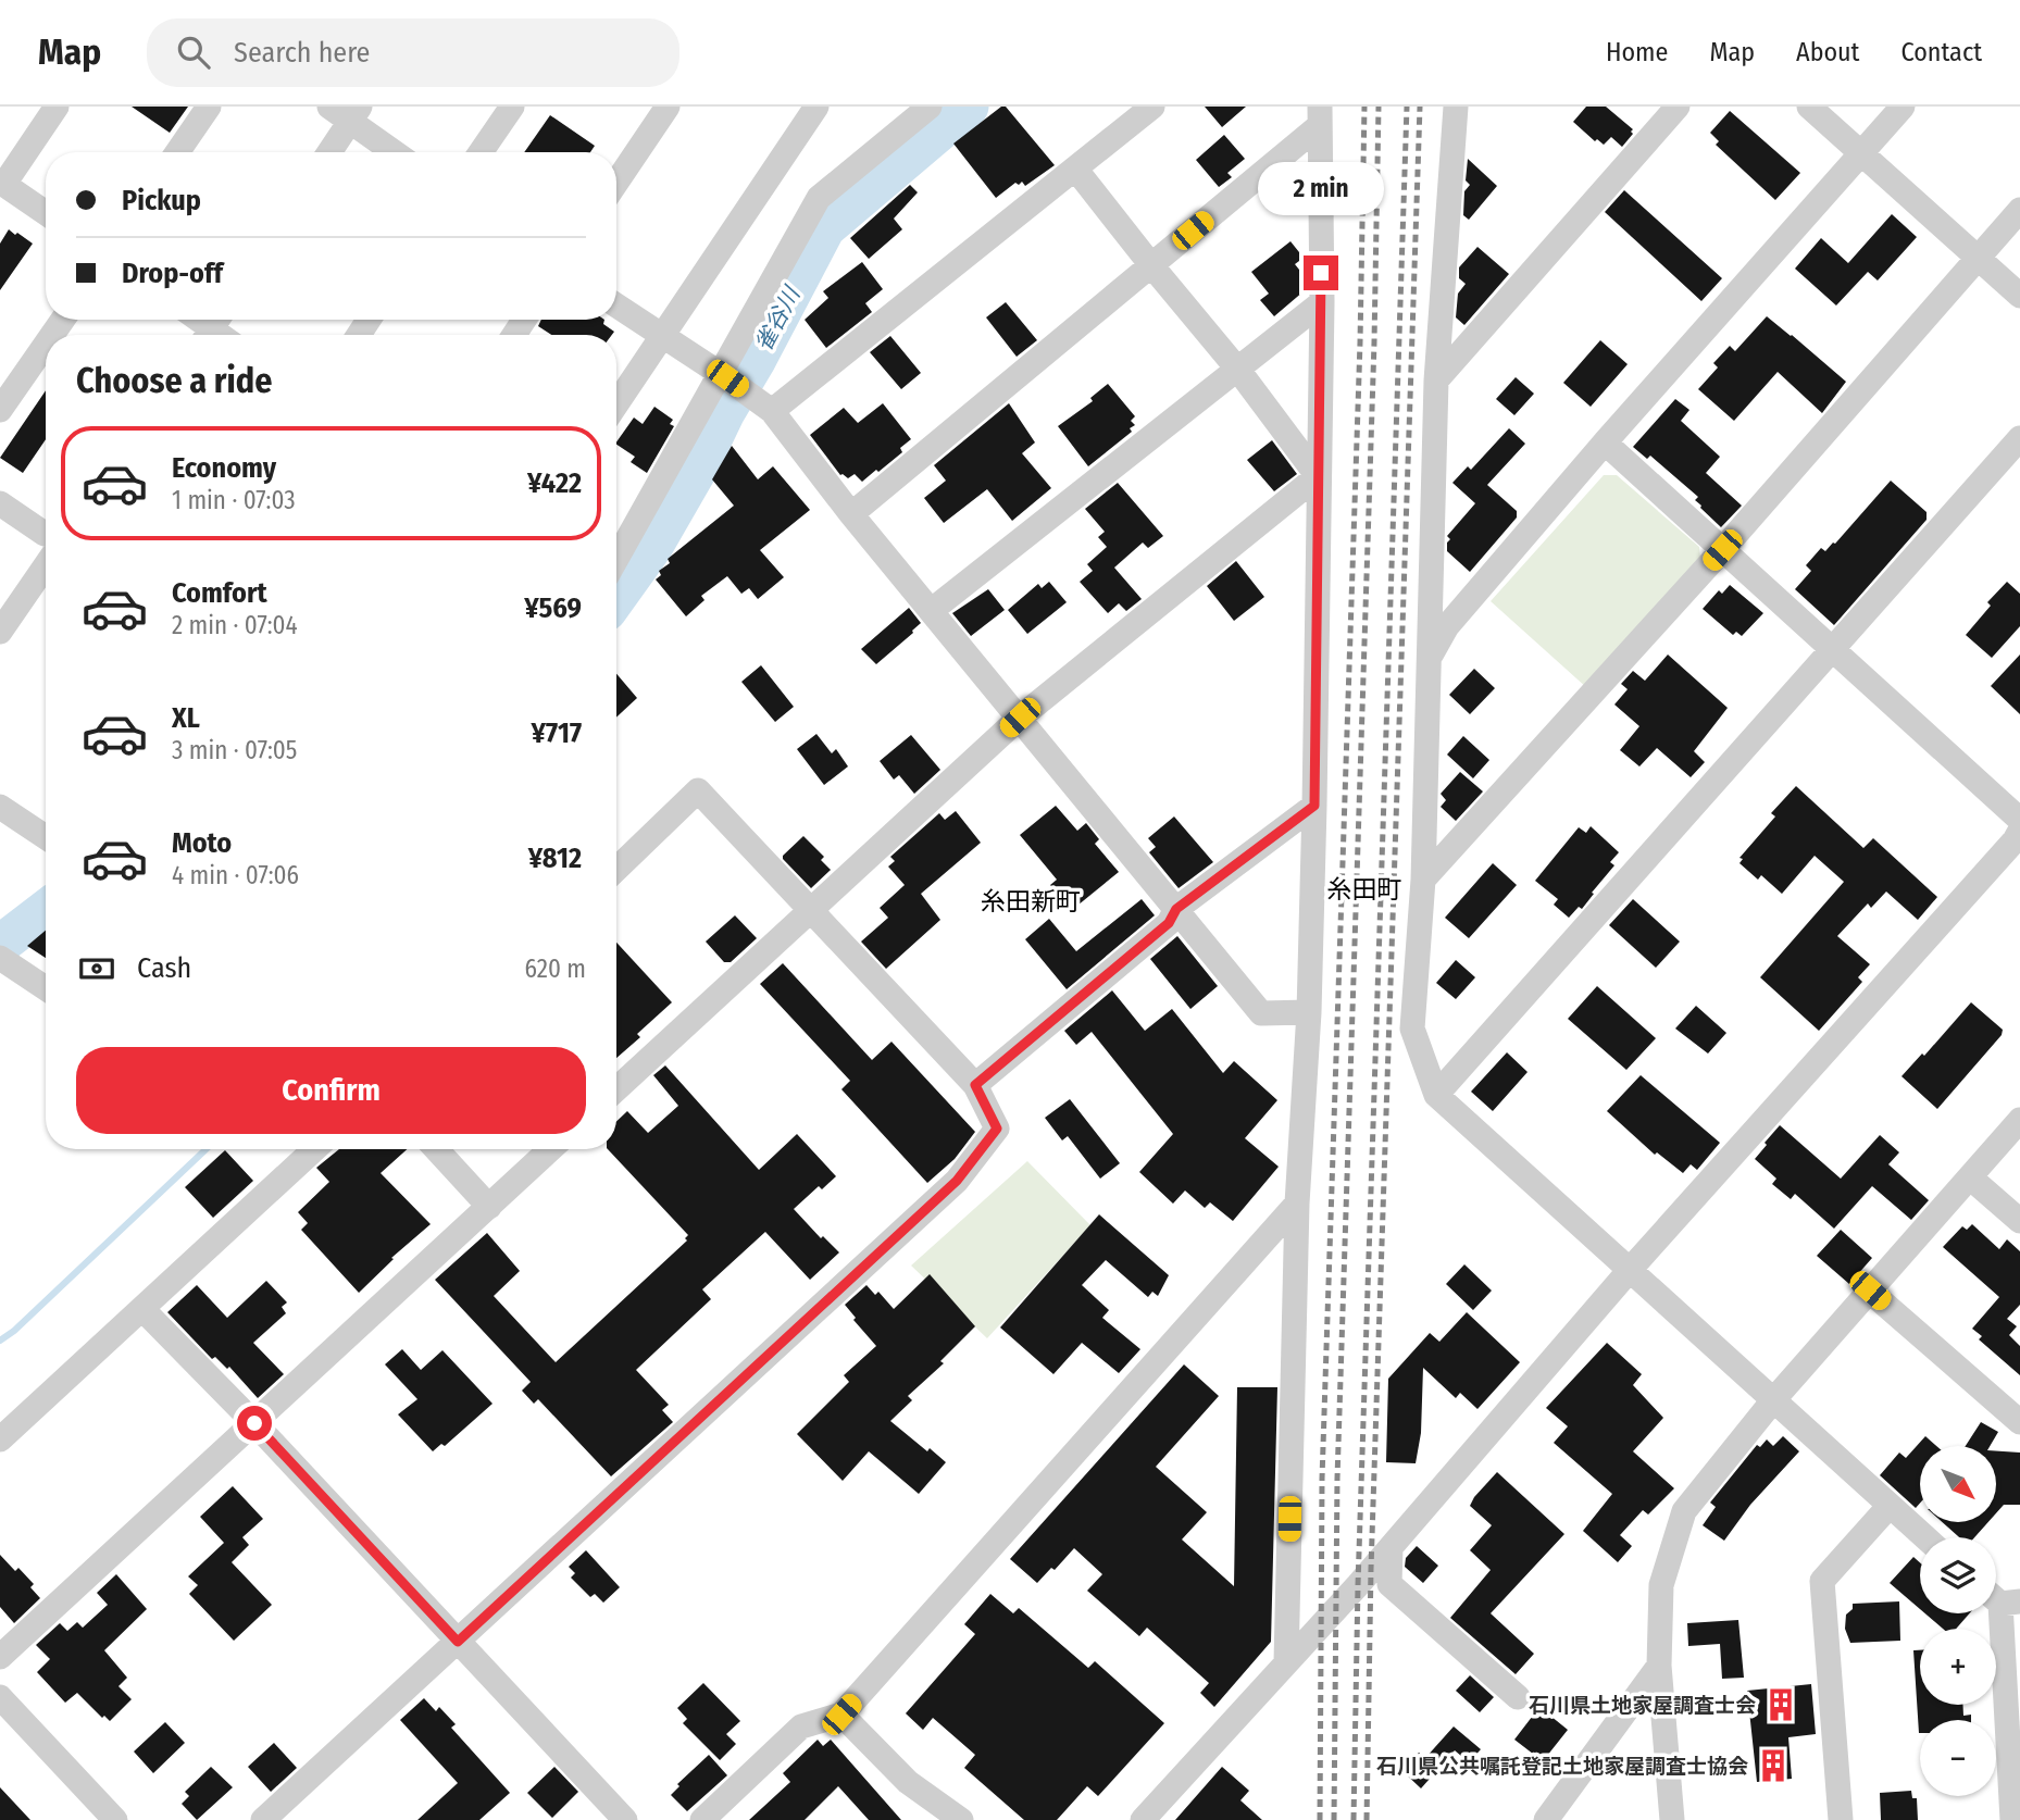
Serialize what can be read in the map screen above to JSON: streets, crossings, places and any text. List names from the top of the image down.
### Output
{
  "districts": ["糸田町", "糸田新町"],
  "water": ["雀谷川"],
  "places": {
    "building": ["石川県土地家屋調査士会", "石川県公共嘱託登記土地家屋調査士協会"]
  },
  "north": "bottom right",
  "page": {
    "header": "Map",
    "search": "Search here",
    "nav": [
      "Home",
      "Map",
      "About",
      "Contact"
    ],
    "banner": ["Pickup", "Drop-off"],
    "bubble": "2 min",
    "heading": "Choose a ride",
    "list": [
      {
        "name": "Economy",
        "note": "1 min · 07:03",
        "value": "¥422"
      },
      {
        "name": "Comfort",
        "note": "2 min · 07:04",
        "value": "¥569"
      },
      {
        "name": "XL",
        "note": "3 min · 07:05",
        "value": "¥717"
      },
      {
        "name": "Moto",
        "note": "4 min · 07:06",
        "value": "¥812"
      }
    ],
    "pay": ["Cash", "620 m"],
    "buttons": "Confirm",
    "map_buttons": ["+", "−"]
  }
}
